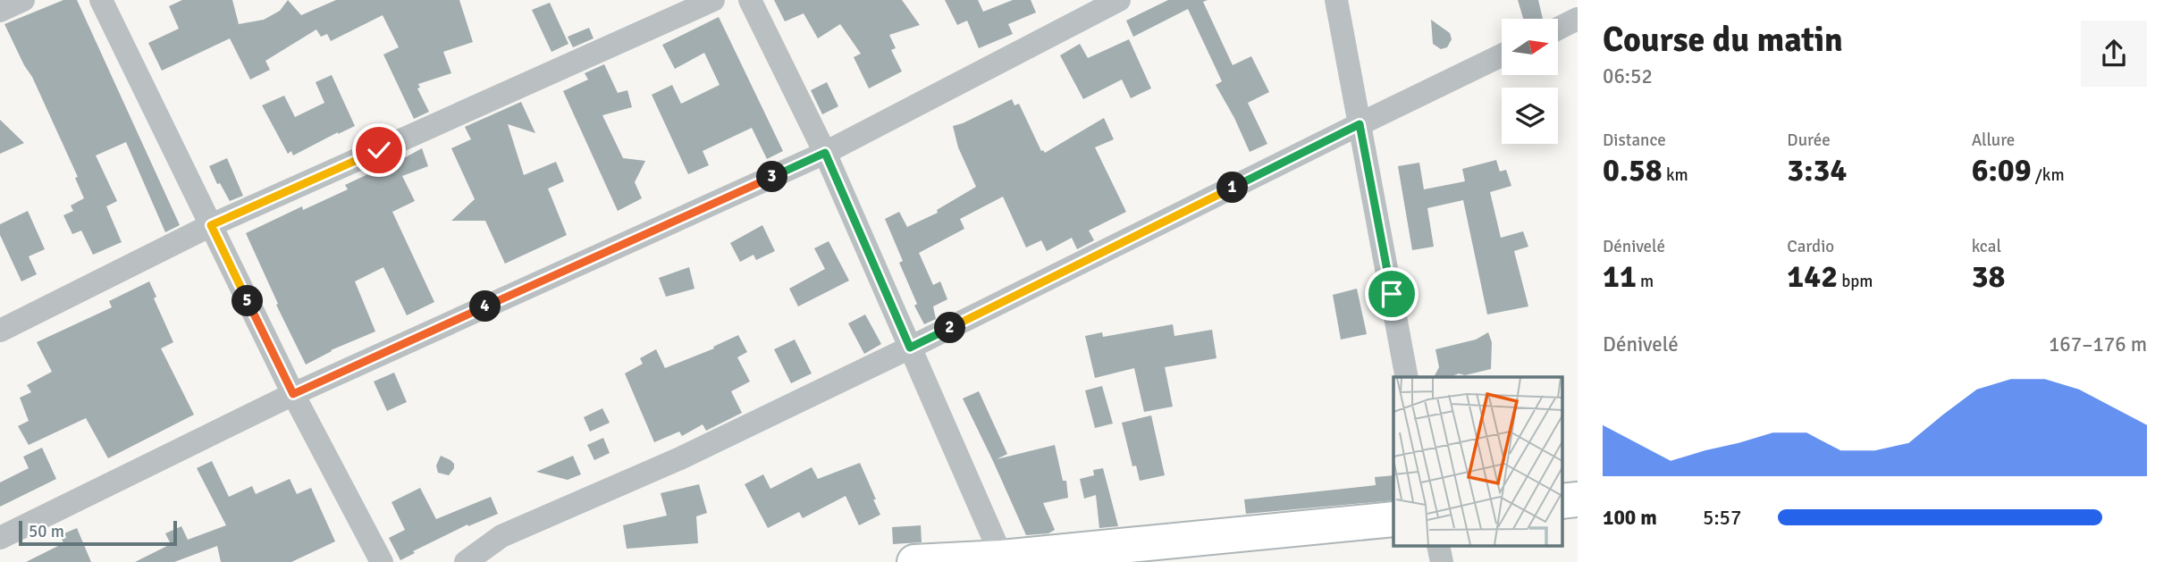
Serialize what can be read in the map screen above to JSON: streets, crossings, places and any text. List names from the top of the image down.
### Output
{
  "scale_bar": "50 m",
  "north": "right",
  "page": {
    "heading": ["Course du matin", "06:52"],
    "stats": [
      ["Distance", "0.58 km"],
      ["Durée", "3:34"],
      ["Allure", "6:09 /km"],
      ["Dénivelé", "11 m"],
      ["Cardio", "142 bpm"],
      ["kcal", "38"]
    ],
    "pins": [
      "3",
      "1",
      "5",
      "4",
      "2"
    ],
    "chart": ["Dénivelé", "167–176 m"],
    "list": [
      {
        "name": "100 m",
        "note": "5:57"
      }
    ],
    "scale": "50 m"
  }
}
